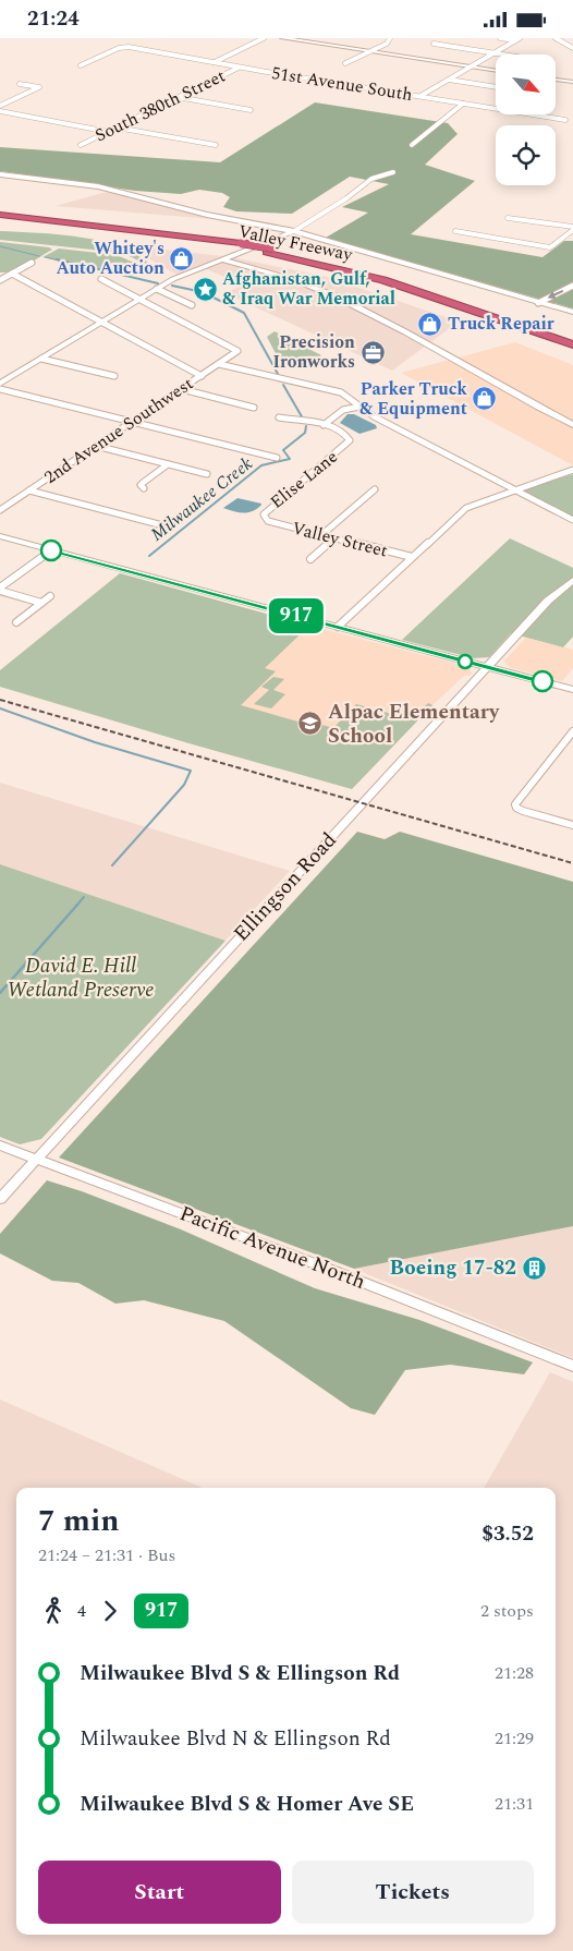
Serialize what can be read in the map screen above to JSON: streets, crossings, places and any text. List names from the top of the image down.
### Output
{
  "streets": {
    "highway": ["Valley Freeway"],
    "street": [
      "51st Avenue South",
      "South 380th Street",
      "2nd Avenue Southwest",
      "Elise Lane",
      "Valley Street",
      "Ellingson Road",
      "Pacific Avenue North"
    ]
  },
  "crossings": [
    ["51st Avenue South", "South 380th Street"],
    ["Elise Lane", "Valley Street"],
    ["Ellingson Road", "Pacific Avenue North"]
  ],
  "water": ["Milwaukee Creek"],
  "parks": ["David E. Hill Wetland Preserve"],
  "places": {
    "shop": ["Whitey's Auto Auction", "Truck Repair", "Parker Truck & Equipment"],
    "place": ["Afghanistan, Gulf, & Iraq War Memorial"],
    "office": ["Precision Ironworks"],
    "school or university": ["Alpac Elementary School"],
    "building": ["Boeing 17-82"]
  },
  "lines": ["bus line 917"],
  "north": "bottom right",
  "page": {
    "status": "21:24",
    "on_map": "917",
    "heading": ["7 min", "21:24 – 21:31 · Bus", "$3.52"],
    "legs": ["4", "917", "2 stops"],
    "list": [
      {
        "name": "Milwaukee Blvd S & Ellingson Rd",
        "value": "21:28"
      },
      {
        "name": "Milwaukee Blvd N & Ellingson Rd",
        "value": "21:29"
      },
      {
        "name": "Milwaukee Blvd S & Homer Ave SE",
        "value": "21:31"
      }
    ],
    "buttons": ["Start", "Tickets"]
  }
}
